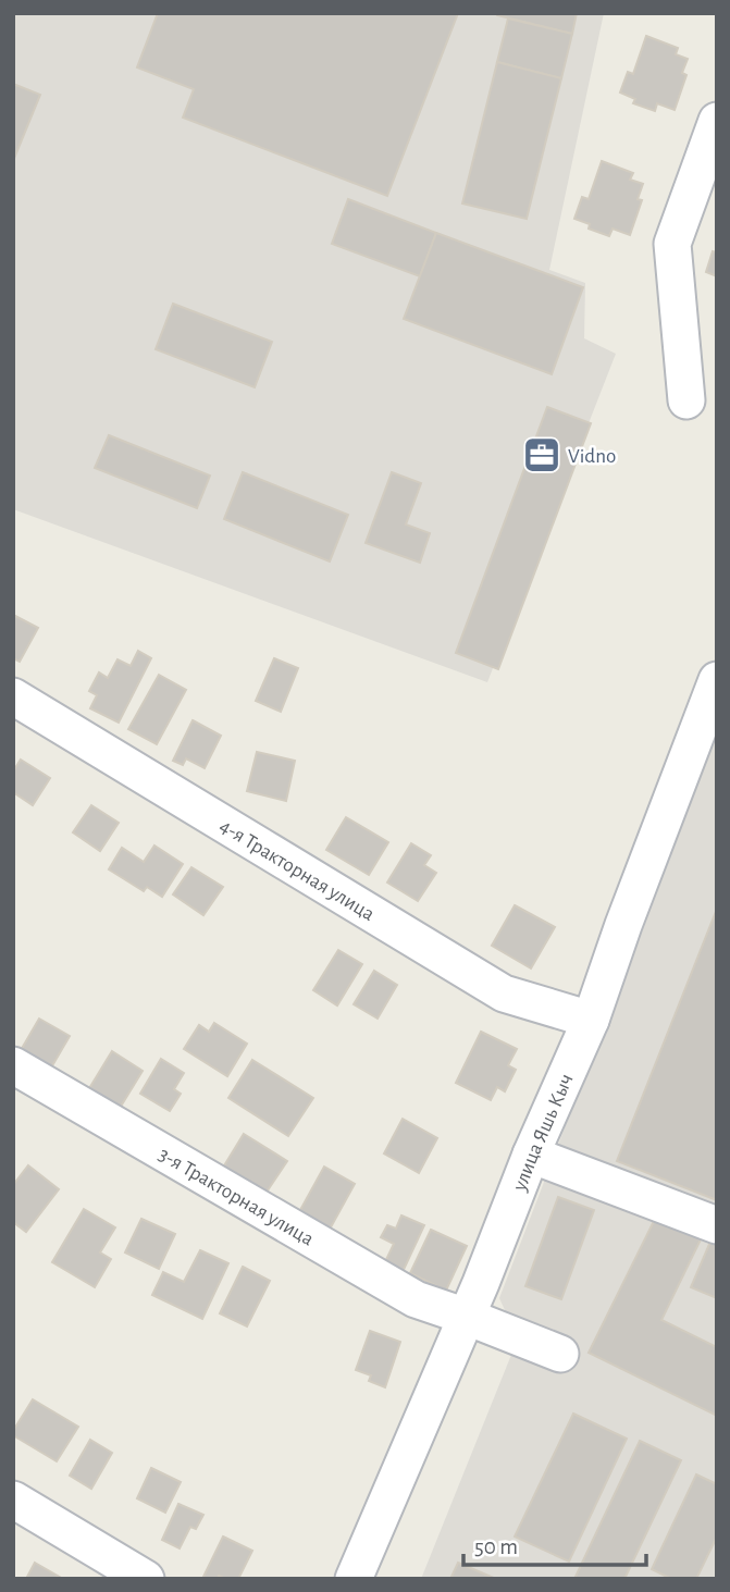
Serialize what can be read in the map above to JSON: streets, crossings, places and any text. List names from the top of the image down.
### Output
{
  "streets": {
    "street": ["4-я Тракторная улица", "улица Яшь Кыч", "3-я Тракторная улица"]
  },
  "crossings": [
    ["4-я Тракторная улица", "улица Яшь Кыч"],
    ["улица Яшь Кыч", "3-я Тракторная улица"]
  ],
  "places": {
    "office": ["Vidno"]
  },
  "scale_bar": "50 m"
}
